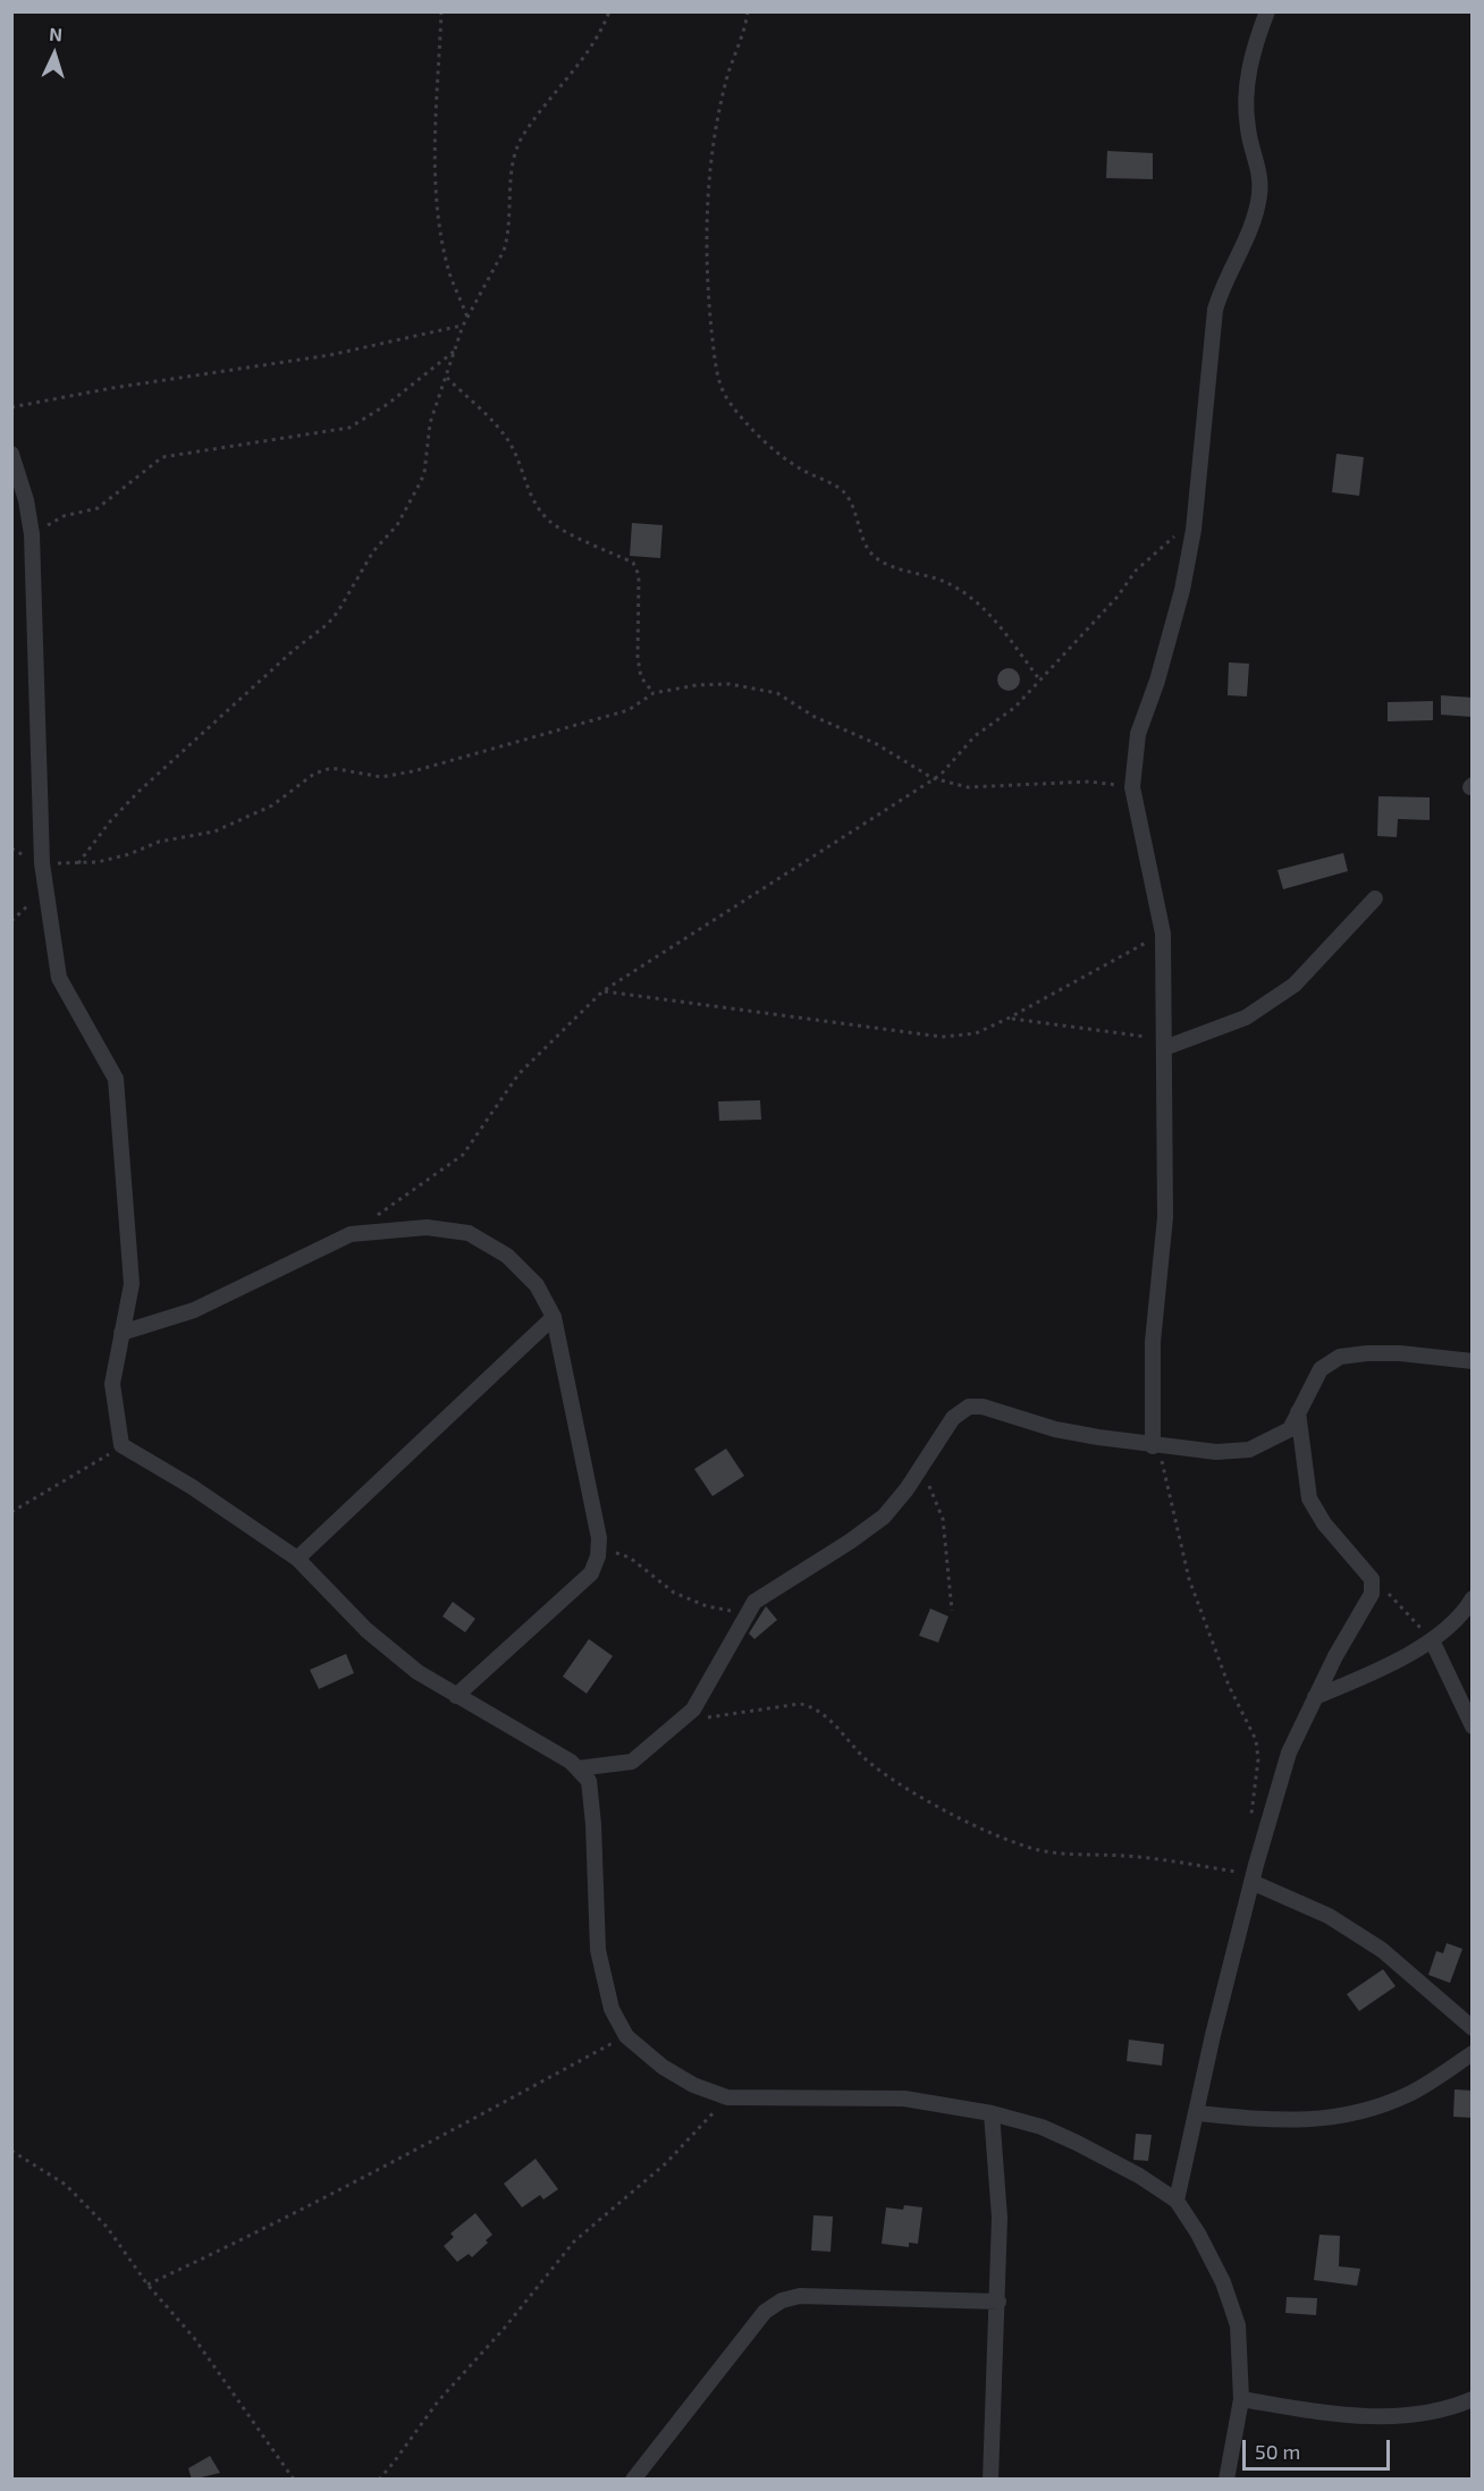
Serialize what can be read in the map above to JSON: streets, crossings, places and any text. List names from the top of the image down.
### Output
{
  "scale_bar": "50 m",
  "north": "top"
}
